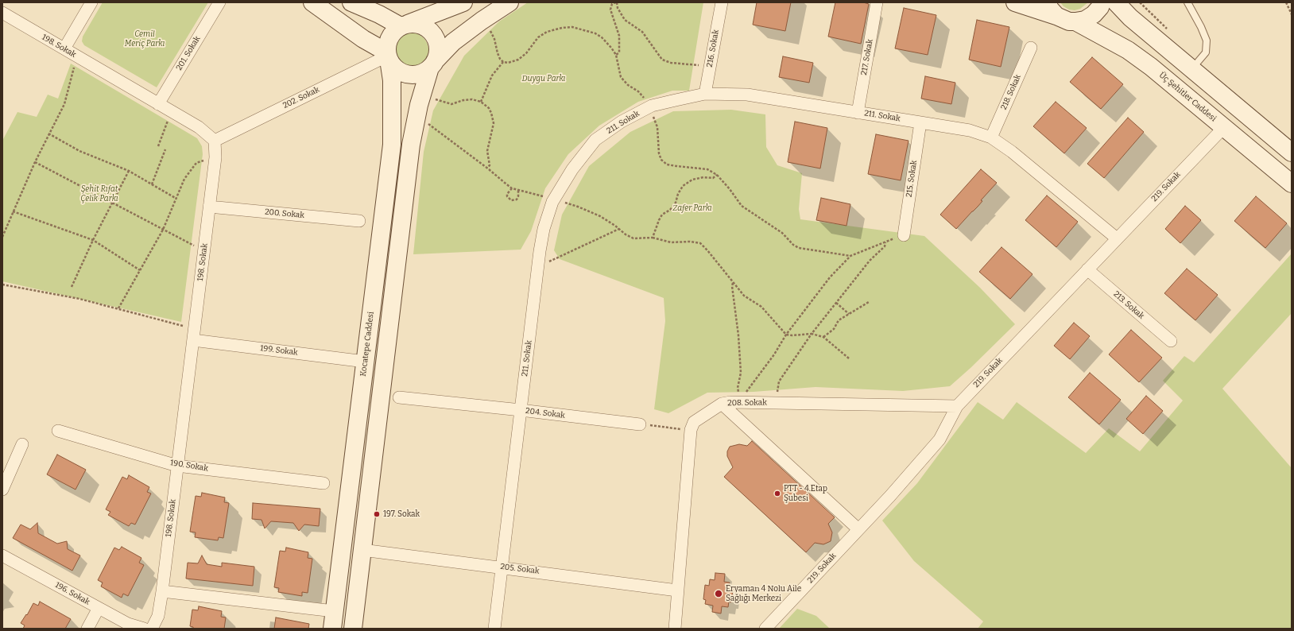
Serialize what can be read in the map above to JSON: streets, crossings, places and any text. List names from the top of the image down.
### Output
{
  "streets": {
    "main road": ["Üç Şehitler Caddesi", "Kocatepe Caddesi"],
    "street": [
      "198. Sokak",
      "216. Sokak",
      "201. Sokak",
      "217. Sokak",
      "218. Sokak",
      "202. Sokak",
      "211. Sokak",
      "215. Sokak",
      "219. Sokak",
      "200. Sokak",
      "213. Sokak",
      "199. Sokak",
      "208. Sokak",
      "204. Sokak",
      "190. Sokak",
      "205. Sokak",
      "196. Sokak"
    ]
  },
  "crossings": [
    ["198. Sokak", "201. Sokak"],
    ["198. Sokak", "202. Sokak"],
    ["198. Sokak", "200. Sokak"],
    ["198. Sokak", "199. Sokak"],
    ["198. Sokak", "190. Sokak"],
    ["216. Sokak", "211. Sokak"],
    ["217. Sokak", "211. Sokak"],
    ["218. Sokak", "211. Sokak"],
    ["Üç Şehitler Caddesi", "219. Sokak"],
    ["202. Sokak", "Kocatepe Caddesi"],
    ["211. Sokak", "215. Sokak"],
    ["211. Sokak", "219. Sokak"],
    ["211. Sokak", "204. Sokak"],
    ["211. Sokak", "205. Sokak"],
    ["219. Sokak", "213. Sokak"],
    ["219. Sokak", "208. Sokak"],
    ["Kocatepe Caddesi", "199. Sokak"]
  ],
  "parks": [
    "Cemil Meriç Parkı",
    "Duygu Parkı",
    "Şehit Rıfat Çelik Parkı",
    "Zafer Parkı"
  ],
  "places": ["PTT - 4.Etap Şubesi", "197. Sokak", "Eryaman 4 Nolu Aile Sağlığı Merkezi"]
}
